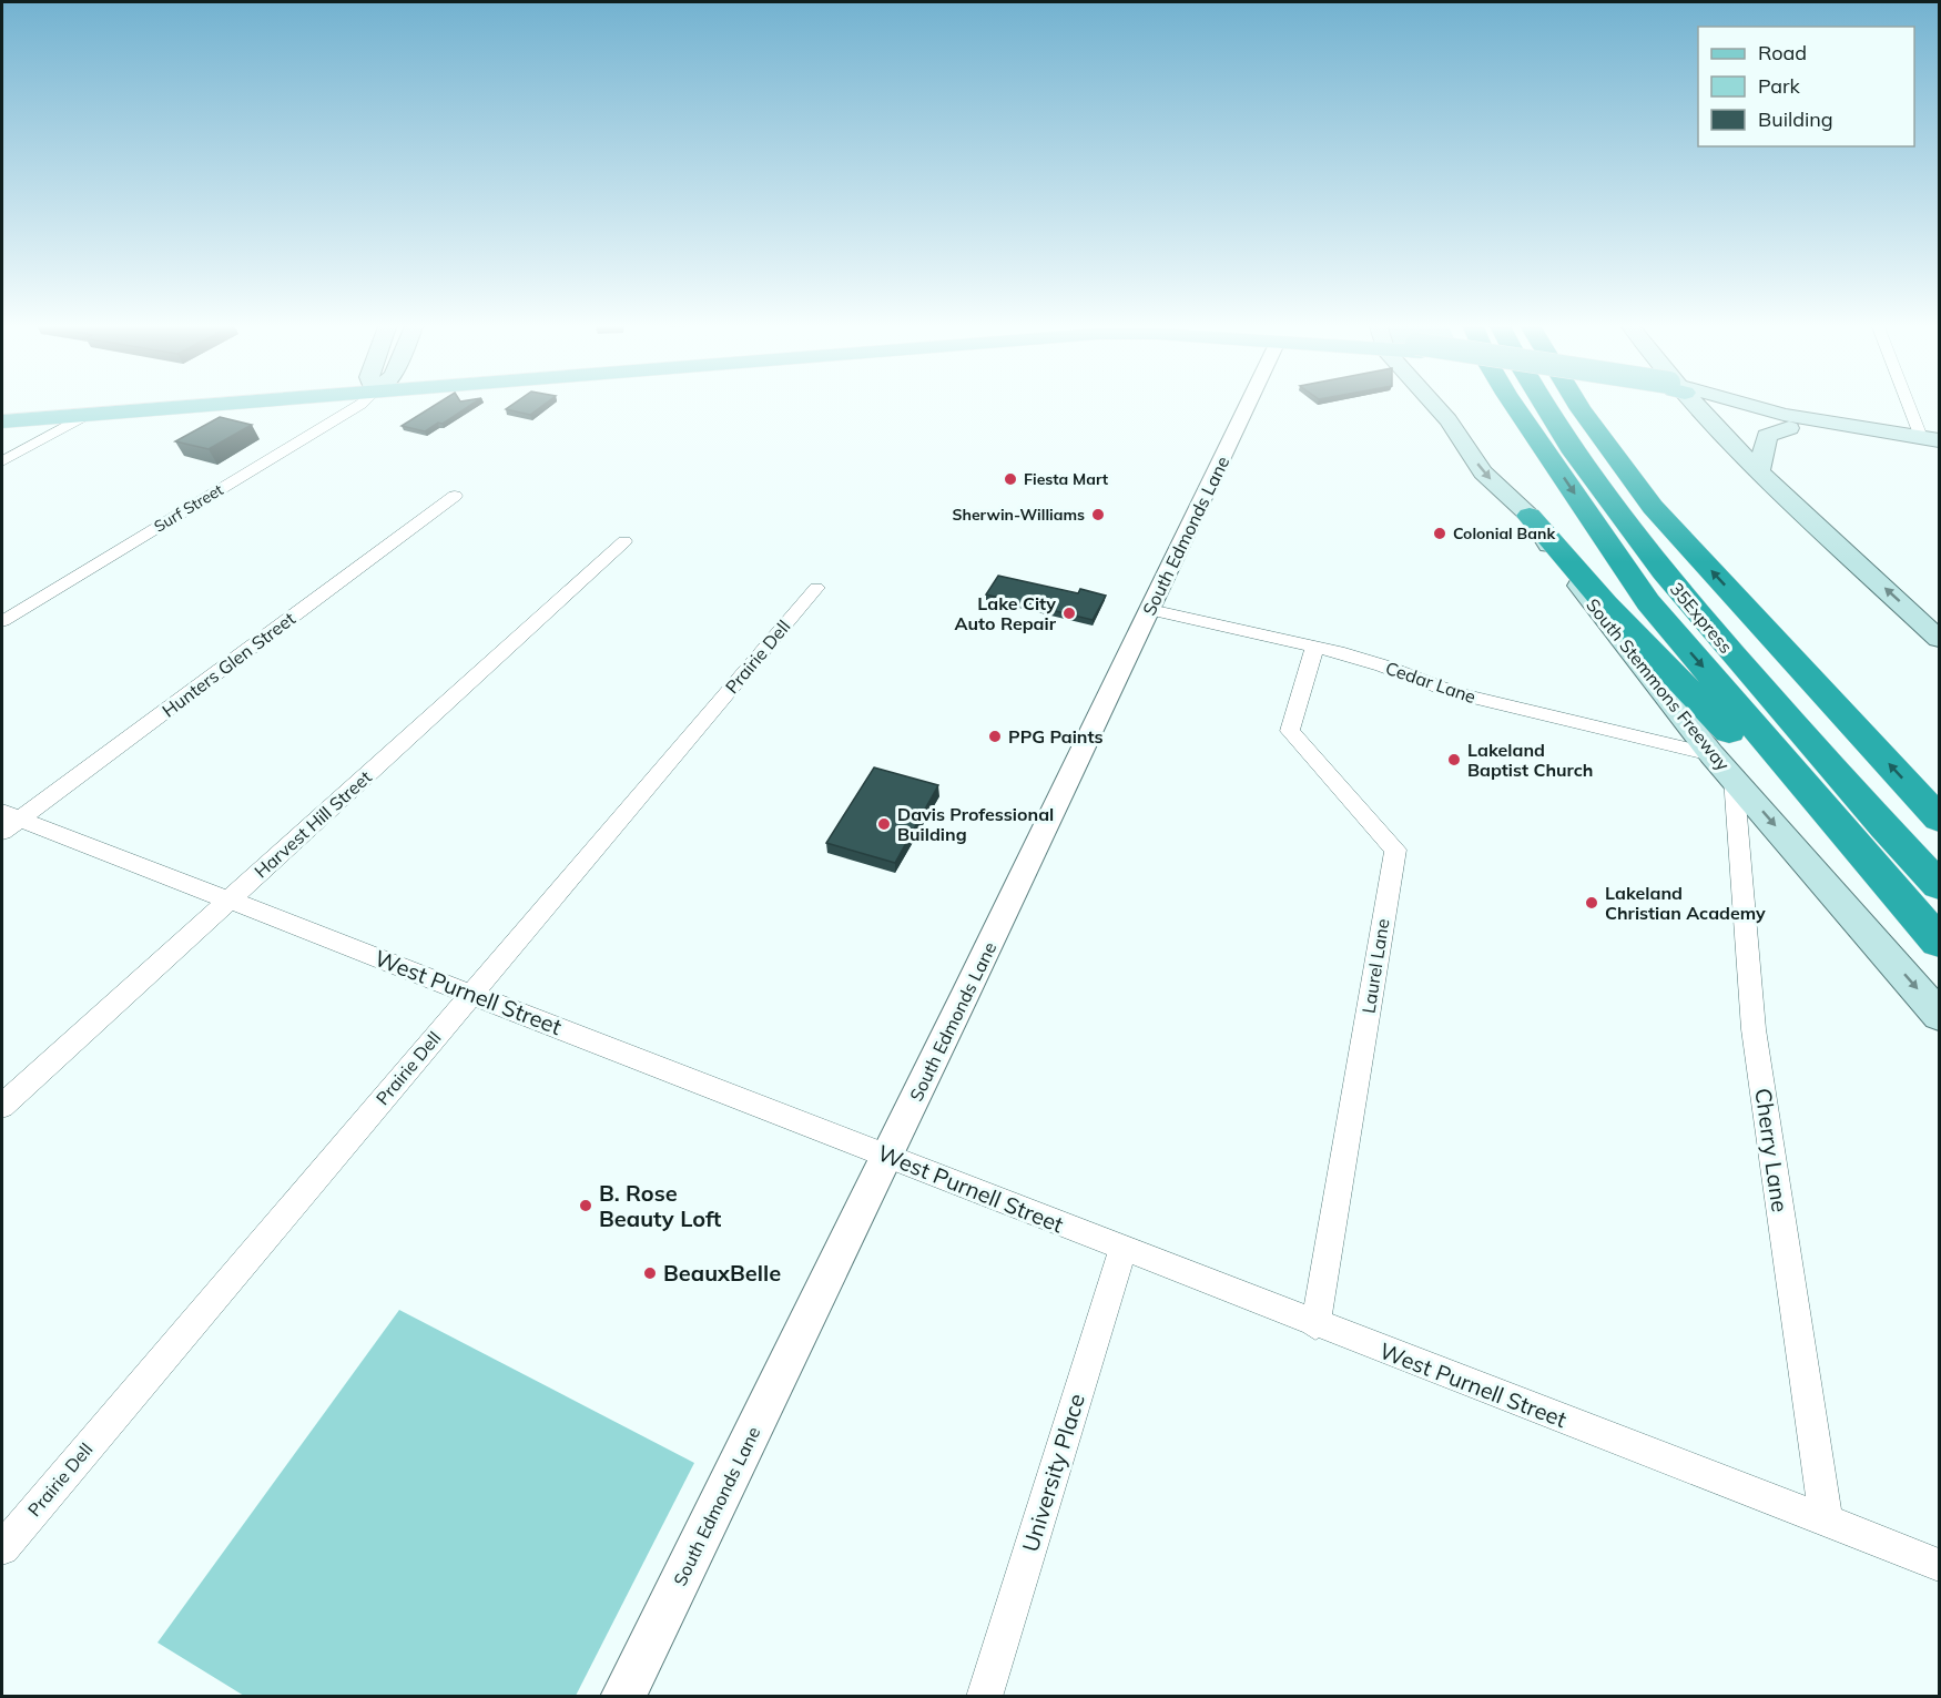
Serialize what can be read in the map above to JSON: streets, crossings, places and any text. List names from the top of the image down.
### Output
{
  "streets": {
    "highway": ["35Express"],
    "main road": ["South Stemmons Freeway"],
    "street": [
      "Surf Street",
      "South Edmonds Lane",
      "Prairie Dell",
      "Hunters Glen Street",
      "Cedar Lane",
      "Harvest Hill Street",
      "Laurel Lane",
      "West Purnell Street",
      "Cherry Lane",
      "University Place"
    ]
  },
  "crossings": [
    ["South Edmonds Lane", "Cedar Lane"],
    ["South Edmonds Lane", "West Purnell Street"],
    ["Prairie Dell", "West Purnell Street"],
    ["Hunters Glen Street", "West Purnell Street"],
    ["Cedar Lane", "South Stemmons Freeway"],
    ["Cedar Lane", "Laurel Lane"],
    ["South Stemmons Freeway", "Cherry Lane"],
    ["Harvest Hill Street", "West Purnell Street"],
    ["Laurel Lane", "West Purnell Street"],
    ["West Purnell Street", "Cherry Lane"],
    ["West Purnell Street", "University Place"]
  ],
  "one_way": ["South Stemmons Freeway"],
  "places": [
    "Fiesta Mart",
    "Sherwin-Williams",
    "Colonial Bank",
    "Lake City Auto Repair",
    "PPG Paints",
    "Lakeland Baptist Church",
    "Davis Professional Building",
    "Lakeland Christian Academy",
    "B. Rose Beauty Loft",
    "BeauxBelle"
  ],
  "legend": ["Road", "Park", "Building"]
}
